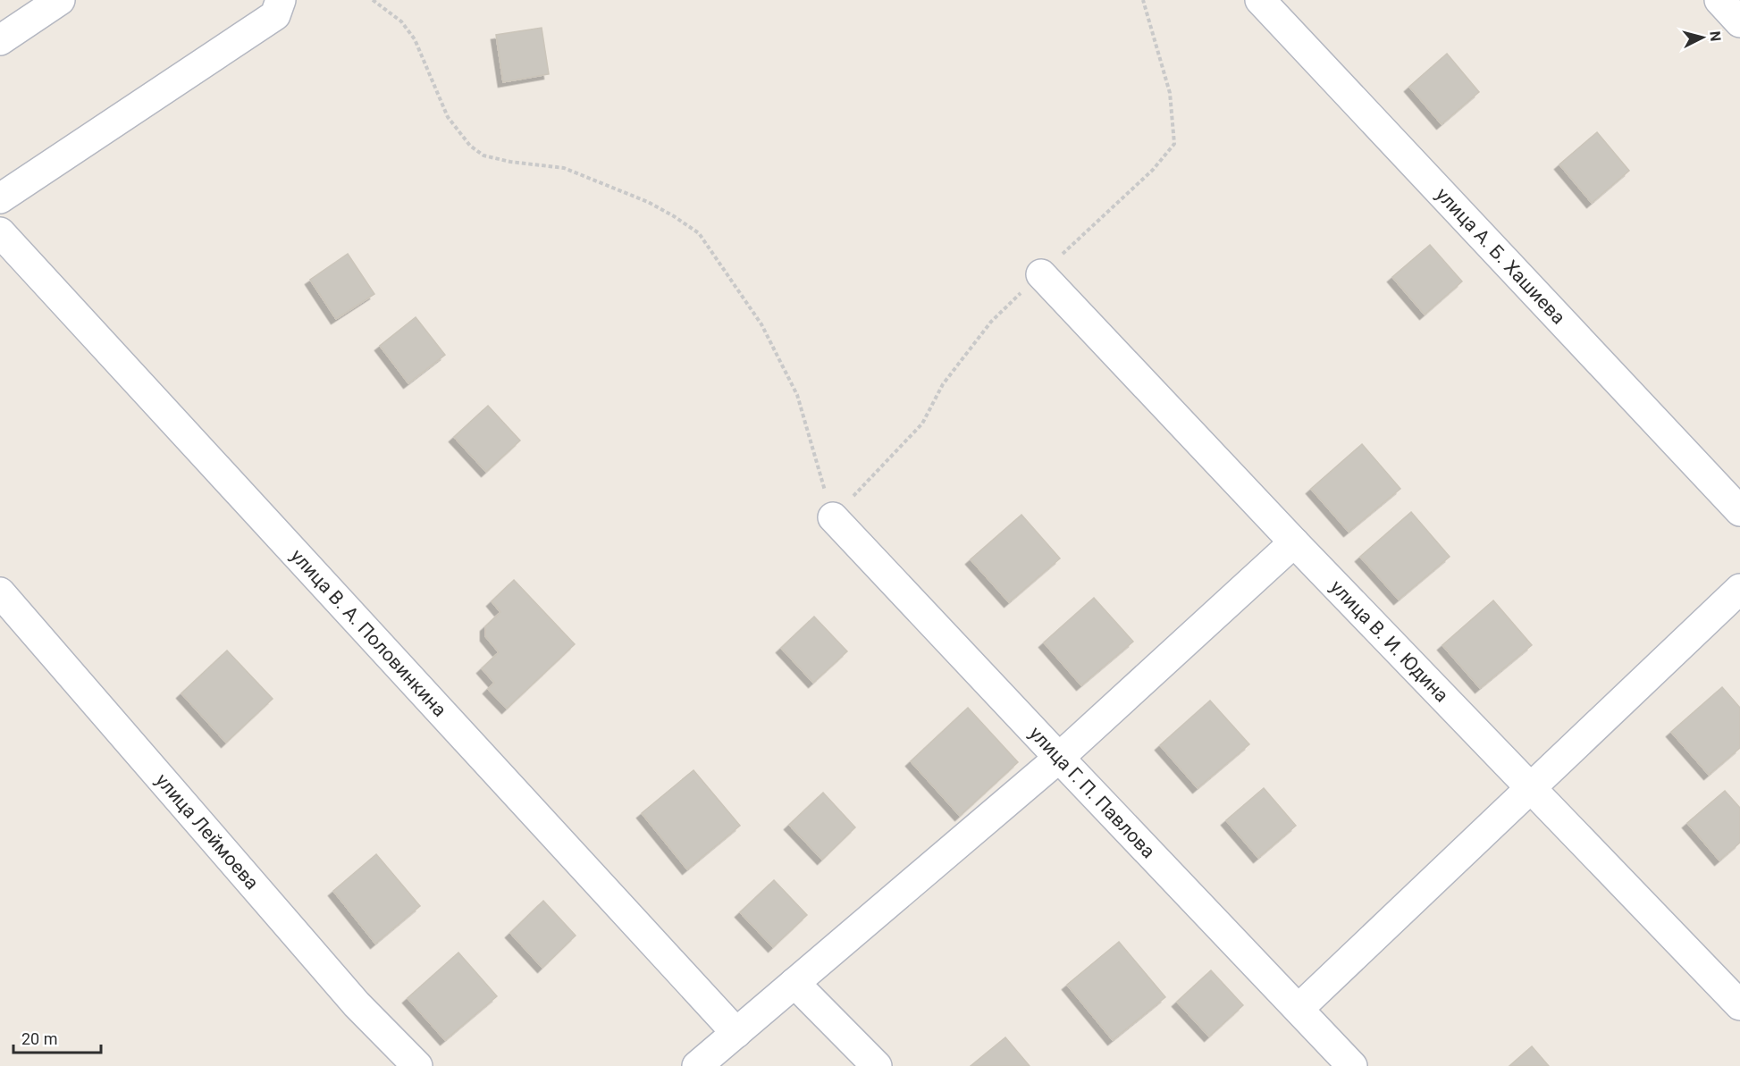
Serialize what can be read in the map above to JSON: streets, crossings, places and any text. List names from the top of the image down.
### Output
{
  "streets": {
    "street": [
      "улица А. Б. Хашиева",
      "улица В. А. Половинкина",
      "улица В. И. Юдина",
      "улица Г. П. Павлова",
      "улица Леймоева"
    ]
  },
  "scale_bar": "20 m",
  "north": "right"
}
